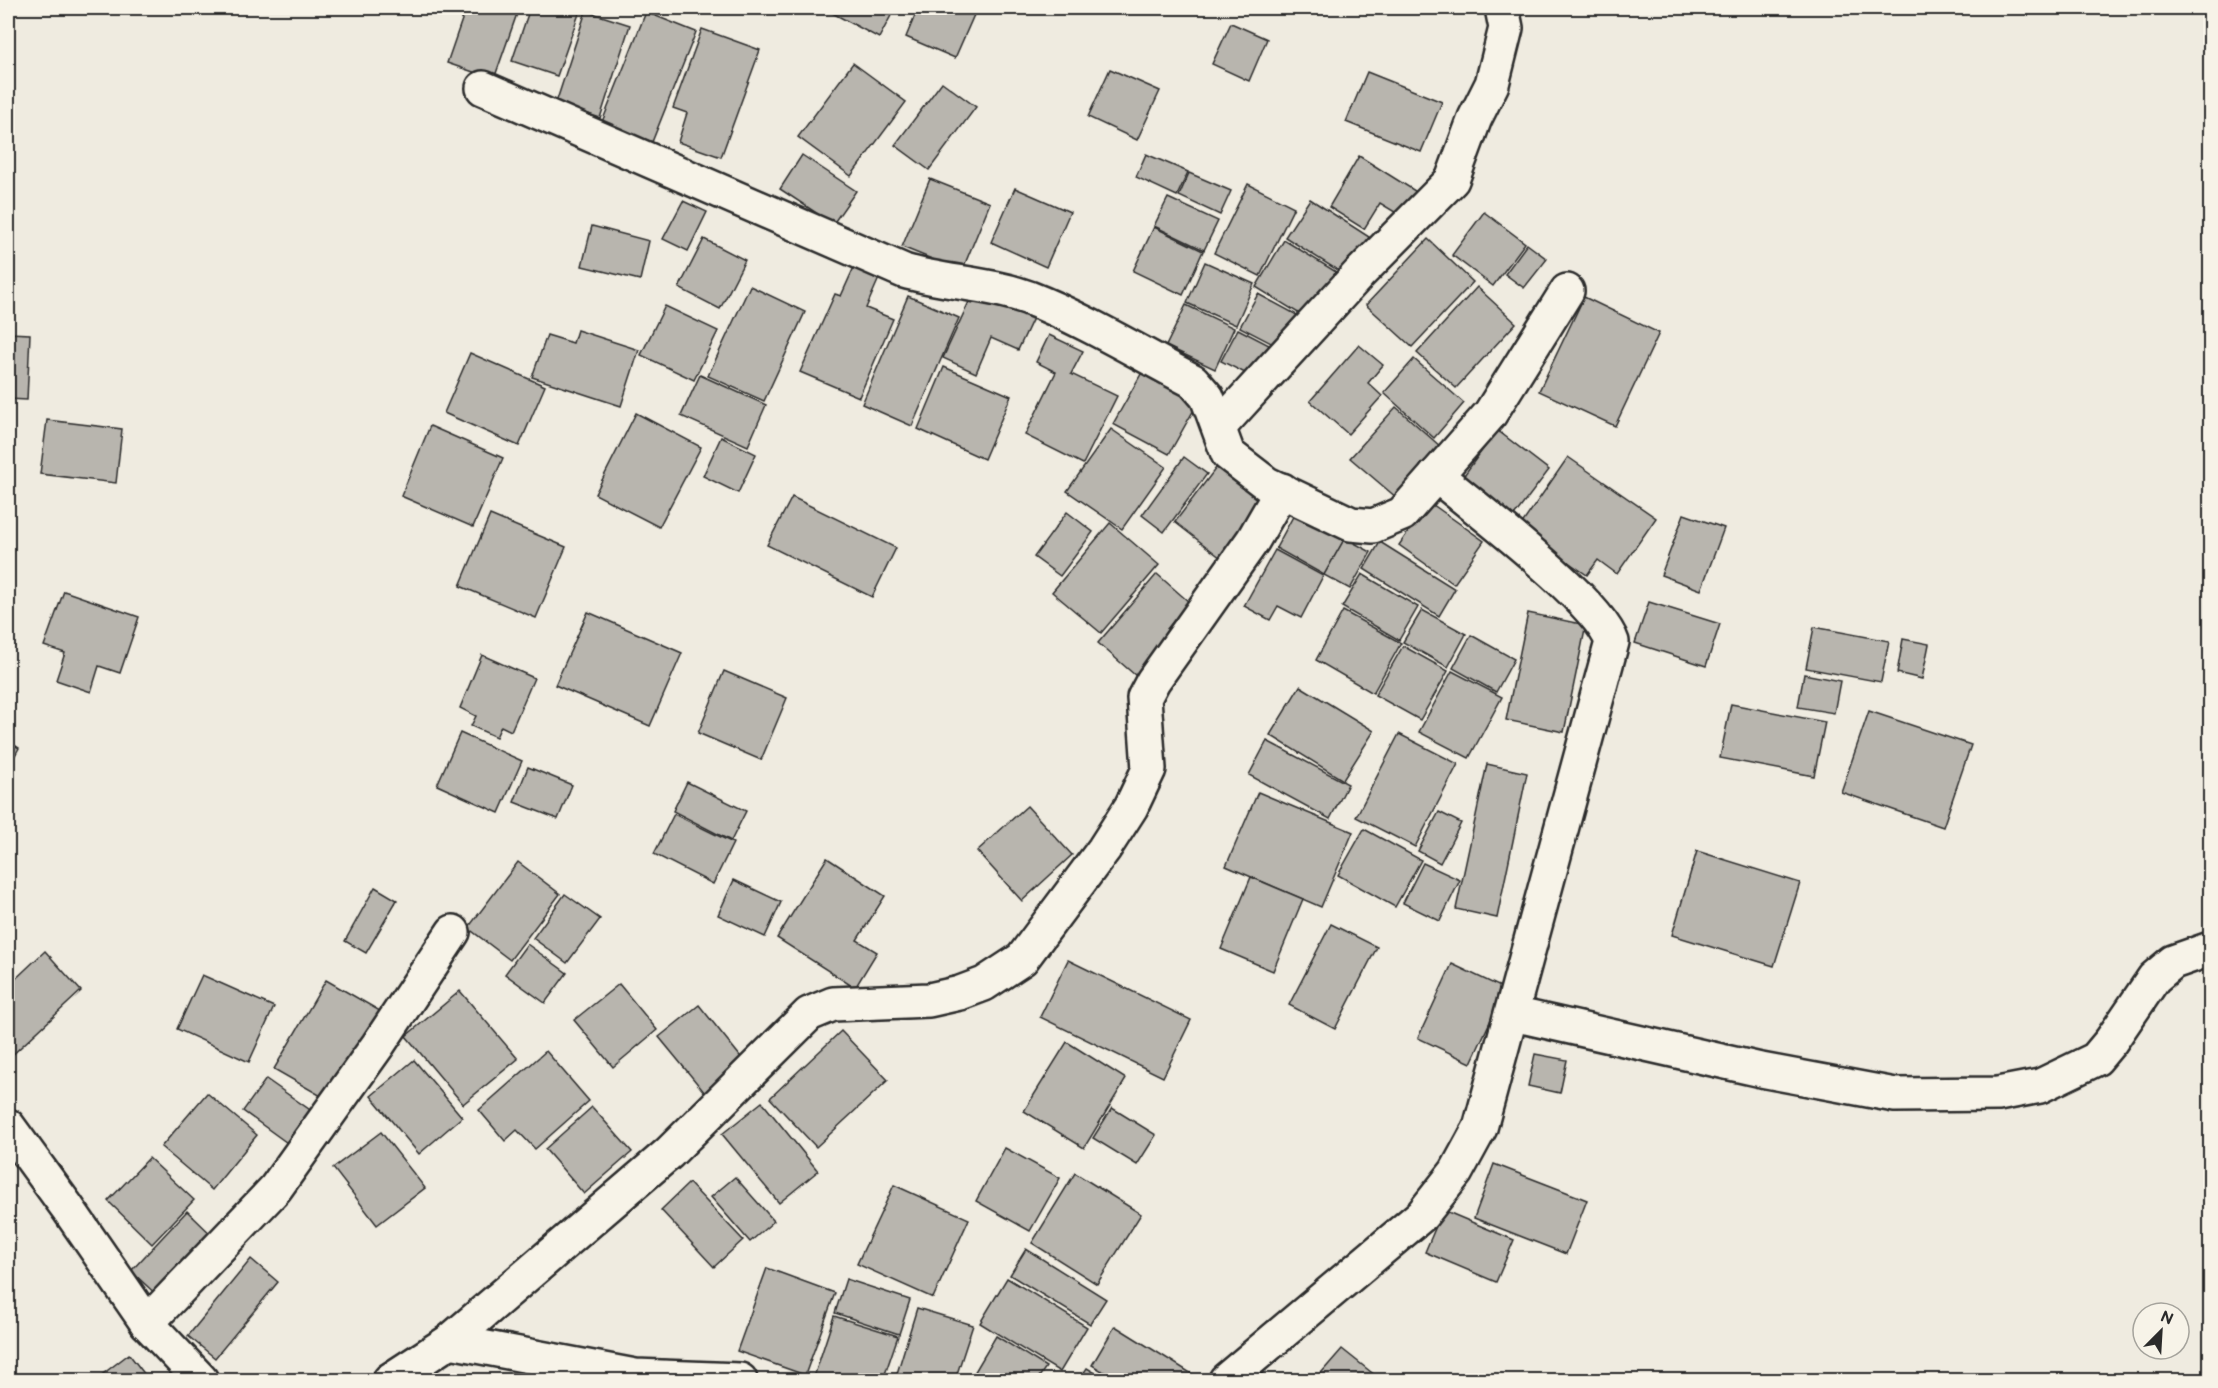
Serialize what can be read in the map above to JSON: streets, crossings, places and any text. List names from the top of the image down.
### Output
{
  "north": "top right"
}
